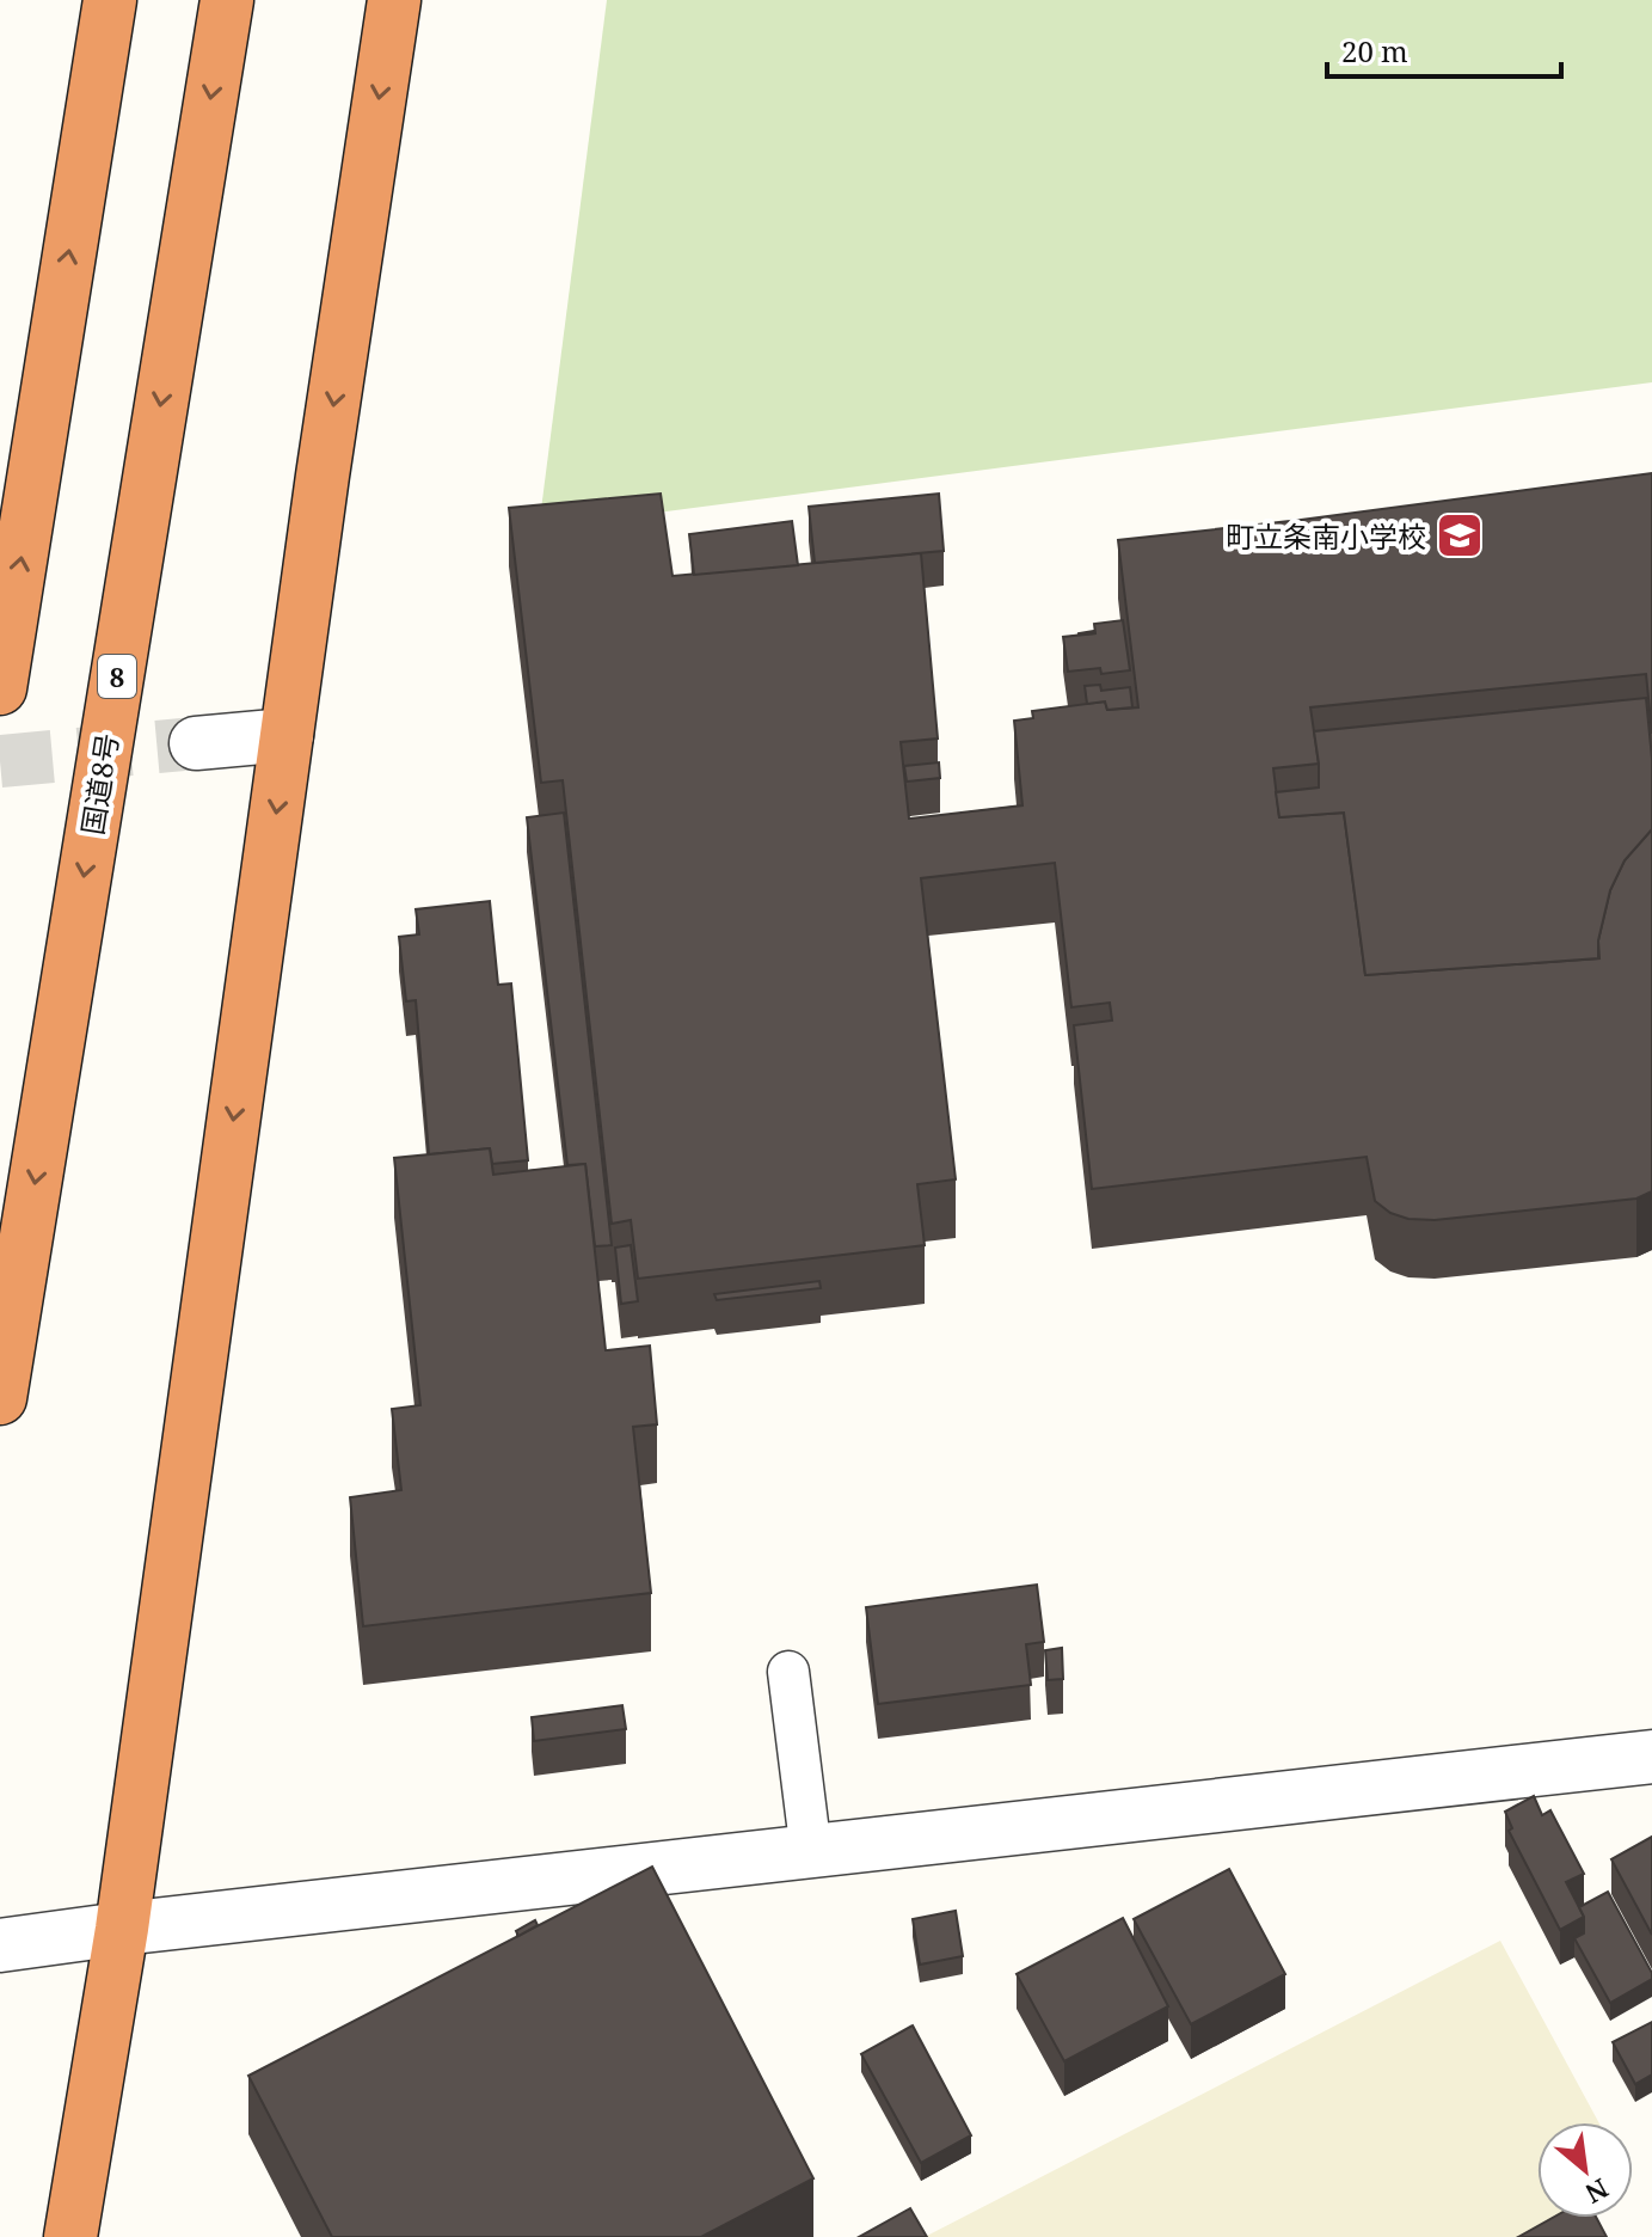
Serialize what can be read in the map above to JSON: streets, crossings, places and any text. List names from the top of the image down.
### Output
{
  "streets": {
    "highway": ["8", "国道8号"]
  },
  "places": {
    "school or university": ["町立条南小学校"]
  },
  "scale_bar": "20 m",
  "north": "bottom right"
}
